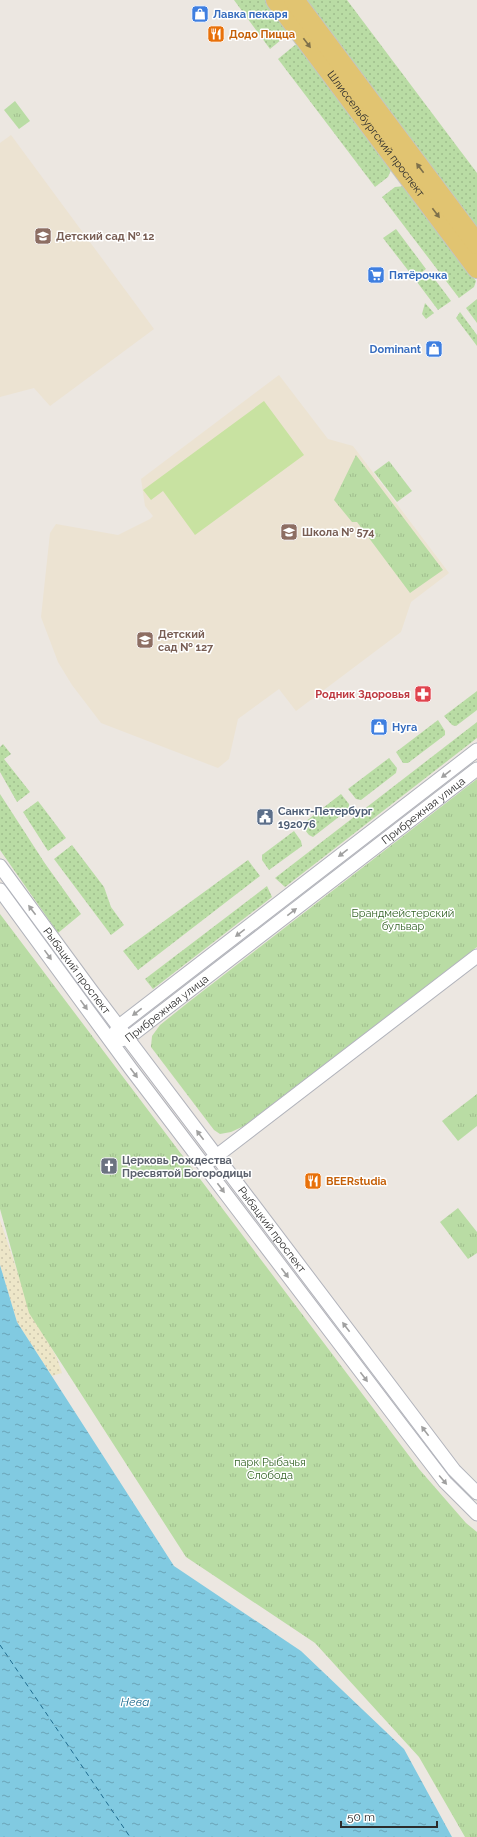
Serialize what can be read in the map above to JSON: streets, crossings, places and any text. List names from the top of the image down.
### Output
{
  "streets": {
    "main road": ["Шлиссельбургский проспект"],
    "street": ["Прибрежная улица", "Рыбацкий проспект"]
  },
  "crossings": [
    ["Прибрежная улица", "Рыбацкий проспект"]
  ],
  "water": ["Нева"],
  "parks": ["Брандмейстерский бульвар", "парк Рыбачья Слобода"],
  "places": {
    "shop": ["Лавка пекаря", "Dominant", "Нуга"],
    "restaurant": ["Додо Пицца", "BEERstudia"],
    "school or university": ["Детский сад № 12", "Школа № 574", "Детский сад № 127"],
    "supermarket": ["Пятёрочка"],
    "pharmacy": ["Родник Здоровья"],
    "public building": ["Санкт-Петербург 192076"],
    "church": ["Церковь Рождества Пресвятой Богородицы"]
  },
  "scale_bar": "50 m"
}
